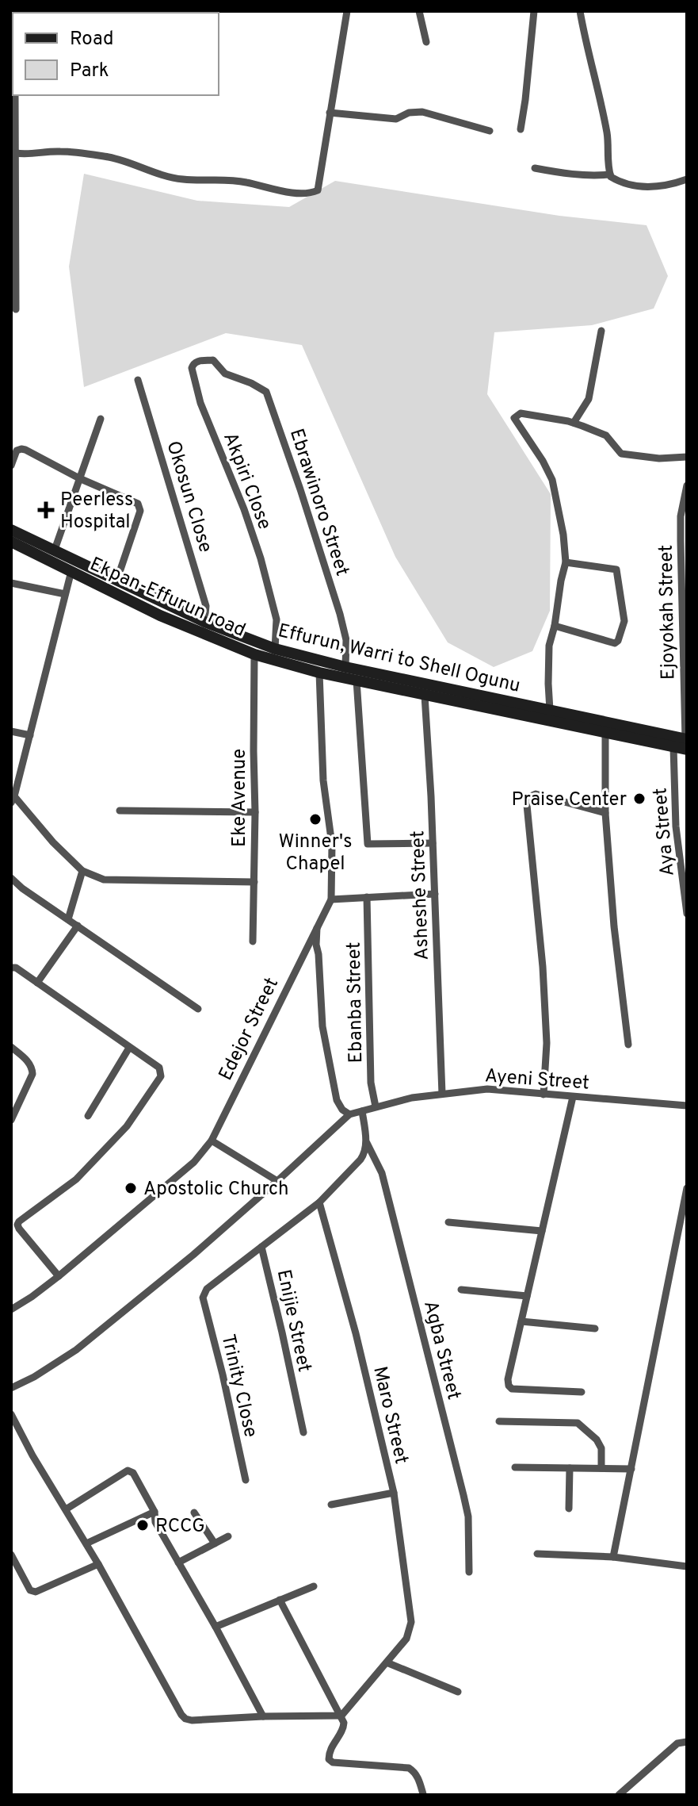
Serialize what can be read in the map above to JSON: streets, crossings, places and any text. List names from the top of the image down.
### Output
{
  "streets": {
    "main road": ["Ekpan-Effurun road", "Effurun, Warri to Shell Ogunu"],
    "street": [
      "Akpiri Close",
      "Okosun Close",
      "Ebrawinoro Street",
      "Ejoyokah Street",
      "Eke Avenue",
      "Aya Street",
      "Asheshe Street",
      "Ebanba Street",
      "Edejor Street",
      "Ayeni Street",
      "Enijie Street",
      "Agba Street",
      "Trinity Close",
      "Maro Street"
    ]
  },
  "crossings": [
    ["Akpiri Close", "Ebrawinoro Street"],
    ["Akpiri Close", "Effurun, Warri to Shell Ogunu"],
    ["Okosun Close", "Effurun, Warri to Shell Ogunu"],
    ["Ebrawinoro Street", "Effurun, Warri to Shell Ogunu"],
    ["Ekpan-Effurun road", "Ejoyokah Street"],
    ["Ekpan-Effurun road", "Effurun, Warri to Shell Ogunu"],
    ["Ekpan-Effurun road", "Eke Avenue"],
    ["Ekpan-Effurun road", "Aya Street"],
    ["Ekpan-Effurun road", "Asheshe Street"],
    ["Ekpan-Effurun road", "Edejor Street"],
    ["Ejoyokah Street", "Effurun, Warri to Shell Ogunu"],
    ["Asheshe Street", "Ayeni Street"],
    ["Ebanba Street", "Ayeni Street"],
    ["Enijie Street", "Trinity Close"]
  ],
  "places": {
    "health": ["Peerless Hospital"],
    "other": [
      "Praise Center",
      "Winner's Chapel",
      "Apostolic Church",
      "RCCG"
    ]
  },
  "legend": ["Road", "Park"]
}
